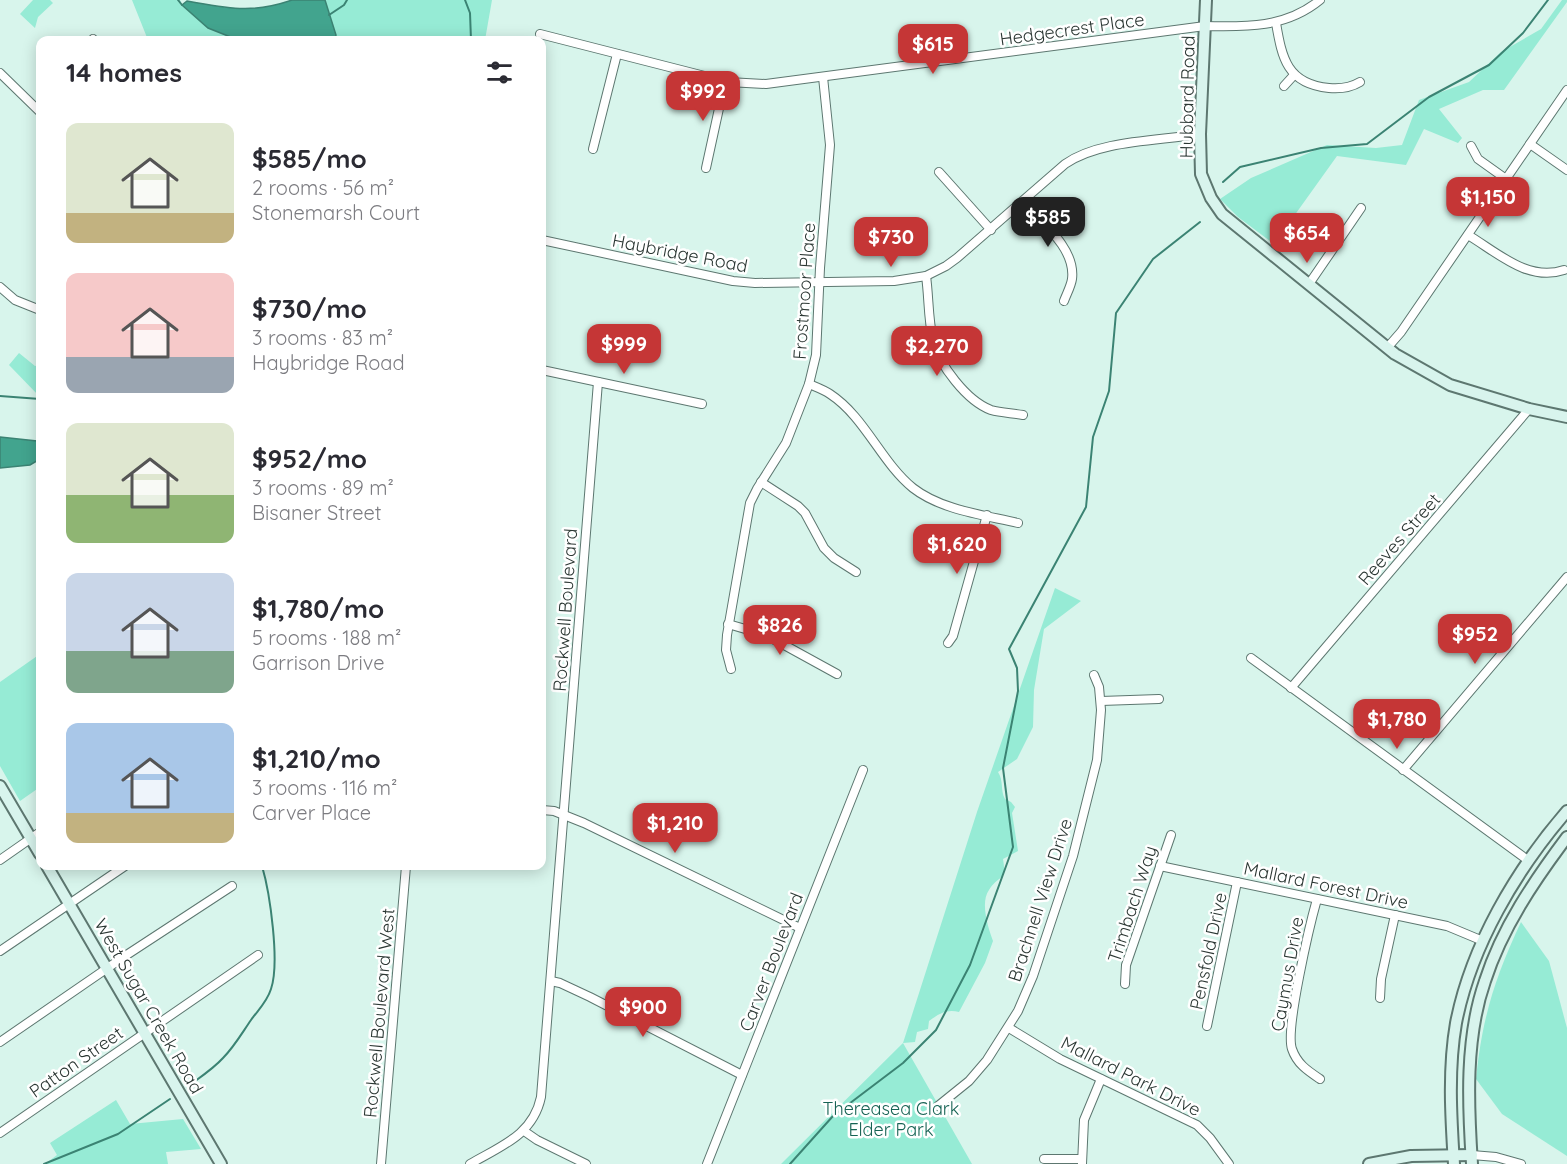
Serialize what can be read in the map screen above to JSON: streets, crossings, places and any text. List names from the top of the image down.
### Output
{
  "streets": {
    "main road": ["Hubbard Road", "West Sugar Creek Road"],
    "street": [
      "Hedgecrest Place",
      "Haybridge Road",
      "Frostmoor Place",
      "Reeves Street",
      "Rockwell Boulevard",
      "Mallard Forest Drive",
      "Brachnell View Drive",
      "Trimbach Way",
      "Pensfold Drive",
      "Carver Boulevard",
      "Caymus Drive",
      "Rockwell Boulevard West",
      "Patton Street",
      "Mallard Park Drive"
    ]
  },
  "crossings": [
    ["Hedgecrest Place", "Hubbard Road"],
    ["Hedgecrest Place", "Frostmoor Place"],
    ["Hubbard Road", "Haybridge Road"],
    ["Hubbard Road", "Reeves Street"],
    ["Haybridge Road", "Frostmoor Place"],
    ["Mallard Forest Drive", "Trimbach Way"],
    ["Mallard Forest Drive", "Pensfold Drive"],
    ["Mallard Forest Drive", "Caymus Drive"],
    ["Brachnell View Drive", "Mallard Park Drive"],
    ["West Sugar Creek Road", "Patton Street"]
  ],
  "parks": ["Thereasea Clark Elder Park"],
  "page": {
    "price": [
      "$615",
      "$992",
      "$1,150",
      "$585",
      "$654",
      "$730",
      "$999",
      "$2,270",
      "$1,620",
      "$826",
      "$952",
      "$1,780",
      "$1,210",
      "$900"
    ],
    "heading": "14 homes",
    "list": [
      {
        "name": "$585/mo",
        "note": "2 rooms · 56 m² · Stonemarsh Court"
      },
      {
        "name": "$730/mo",
        "note": "3 rooms · 83 m² · Haybridge Road"
      },
      {
        "name": "$952/mo",
        "note": "3 rooms · 89 m² · Bisaner Street"
      },
      {
        "name": "$1,780/mo",
        "note": "5 rooms · 188 m² · Garrison Drive"
      },
      {
        "name": "$1,210/mo",
        "note": "3 rooms · 116 m² · Carver Place"
      }
    ]
  }
}
